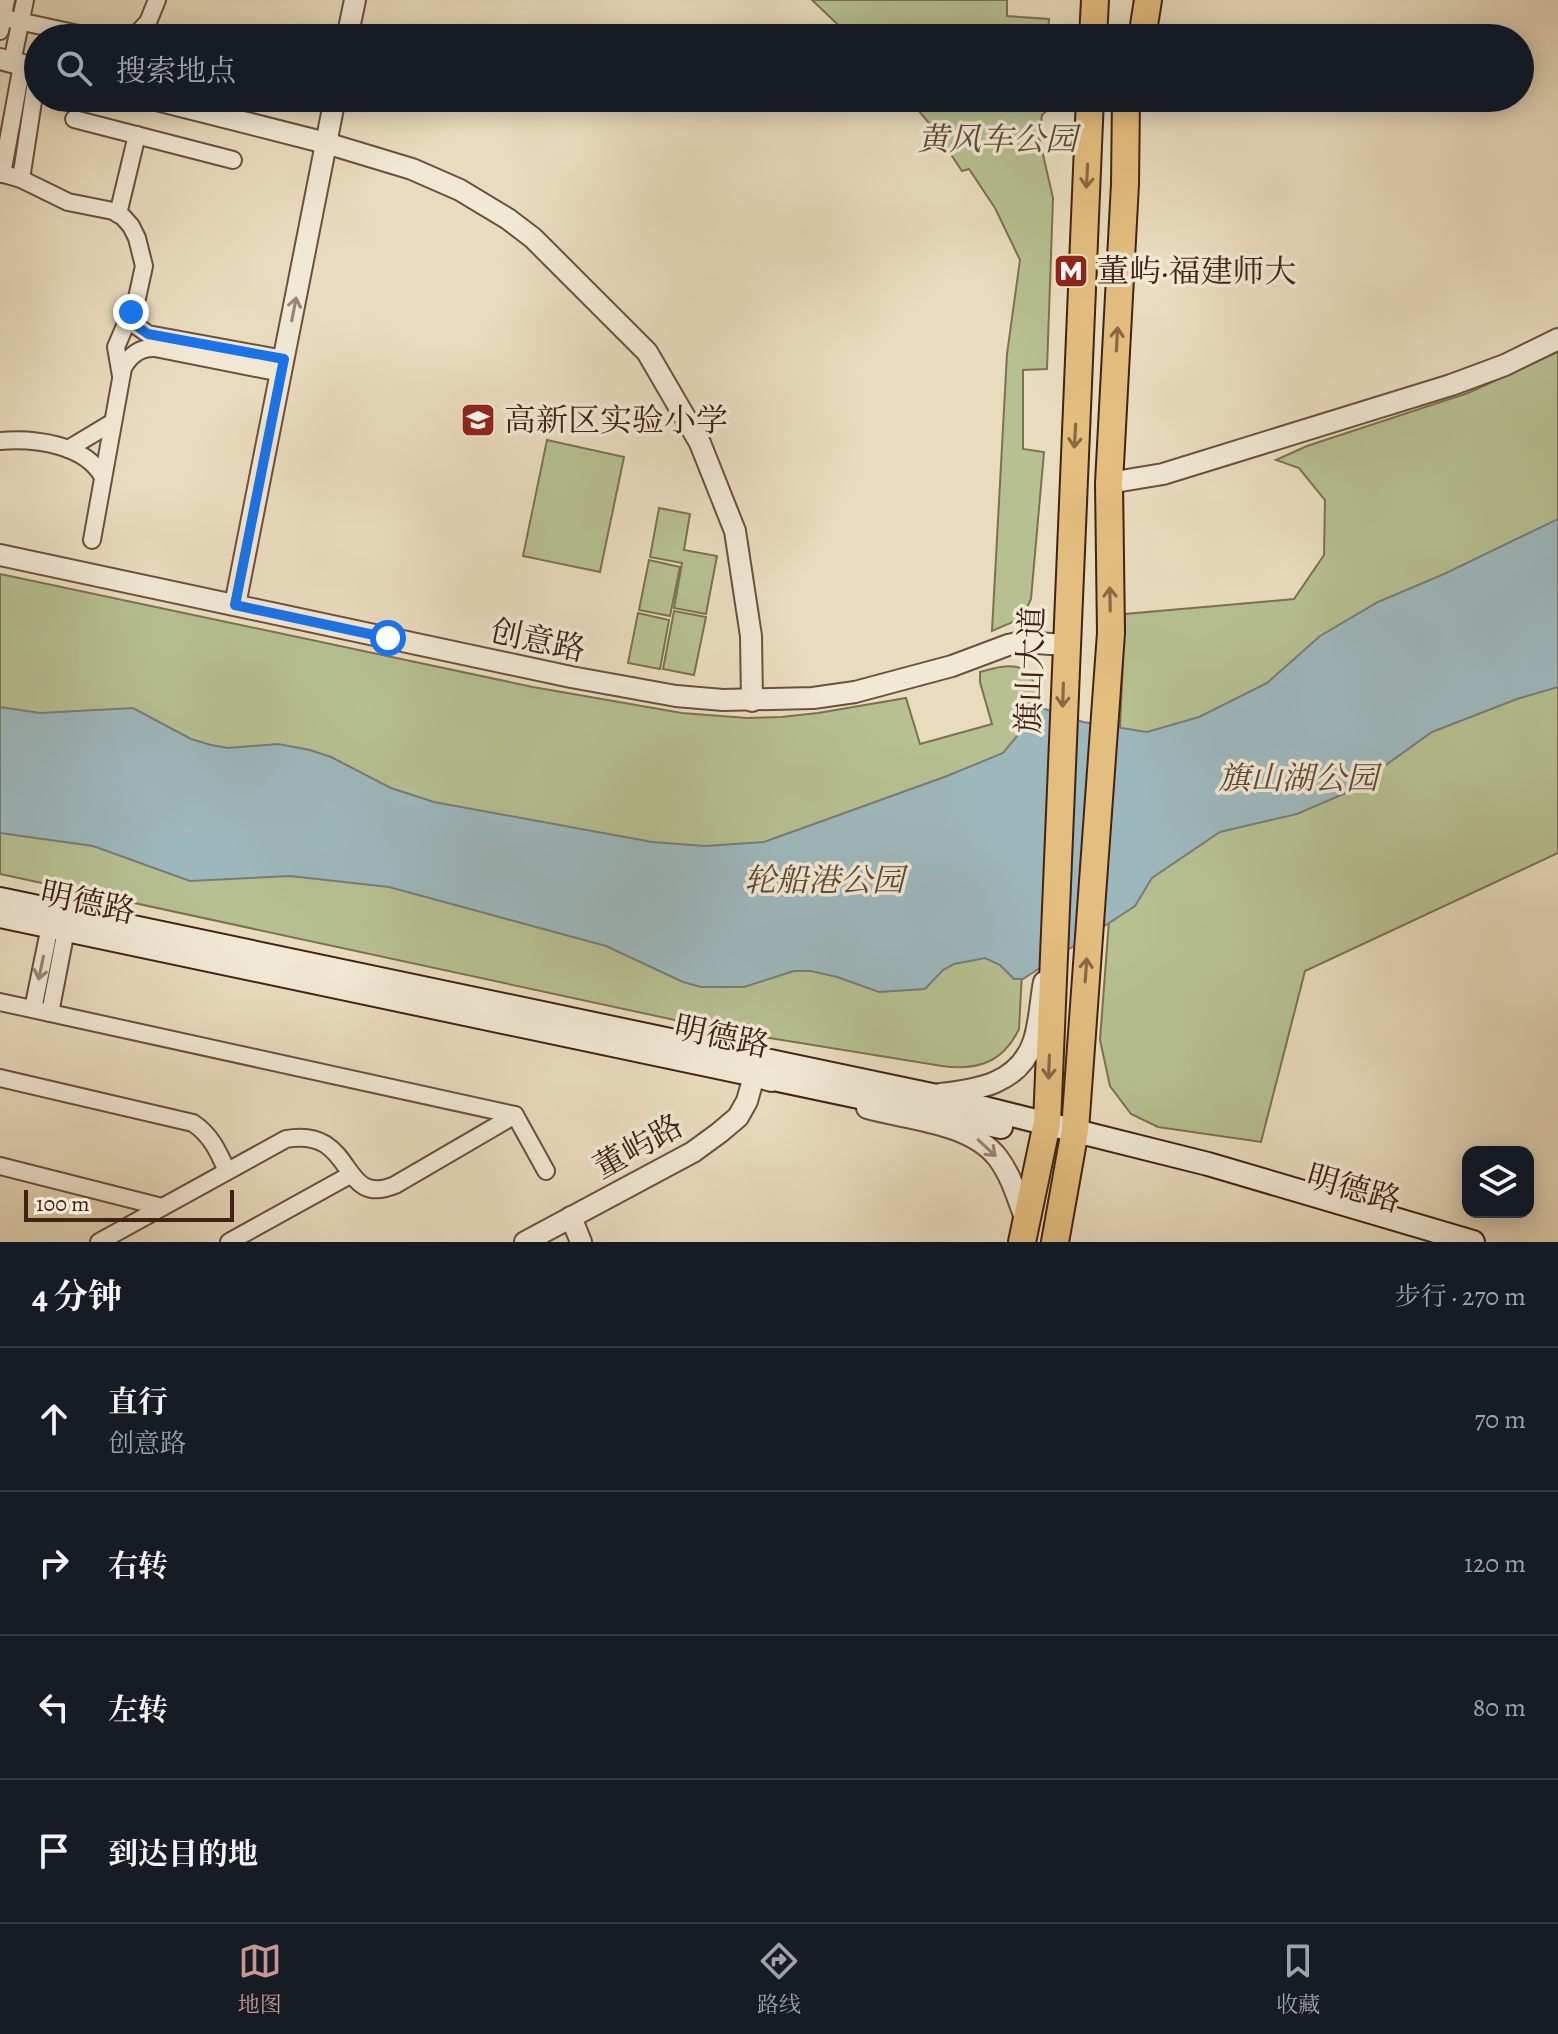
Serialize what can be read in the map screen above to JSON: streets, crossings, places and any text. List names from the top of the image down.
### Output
{
  "streets": {
    "highway": ["旗山大道"],
    "main road": ["明德路"],
    "street": ["创意路", "董屿路"]
  },
  "crossings": [
    ["创意路", "旗山大道"],
    ["旗山大道", "明德路"],
    ["明德路", "董屿路"]
  ],
  "parks": ["黄风车公园", "旗山湖公园", "轮船港公园"],
  "places": {
    "metro station": ["董屿·福建师大"],
    "school or university": ["高新区实验小学"]
  },
  "scale_bar": "100 m",
  "page": {
    "search": "搜索地点",
    "scale": "100 m",
    "heading": ["4 分钟", "步行 · 270 m"],
    "list": [
      ["直行", "创意路", "70 m"],
      ["右转", "120 m"],
      ["左转", "80 m"],
      "到达目的地"
    ],
    "nav": ["地图", "路线", "收藏"]
  }
}
